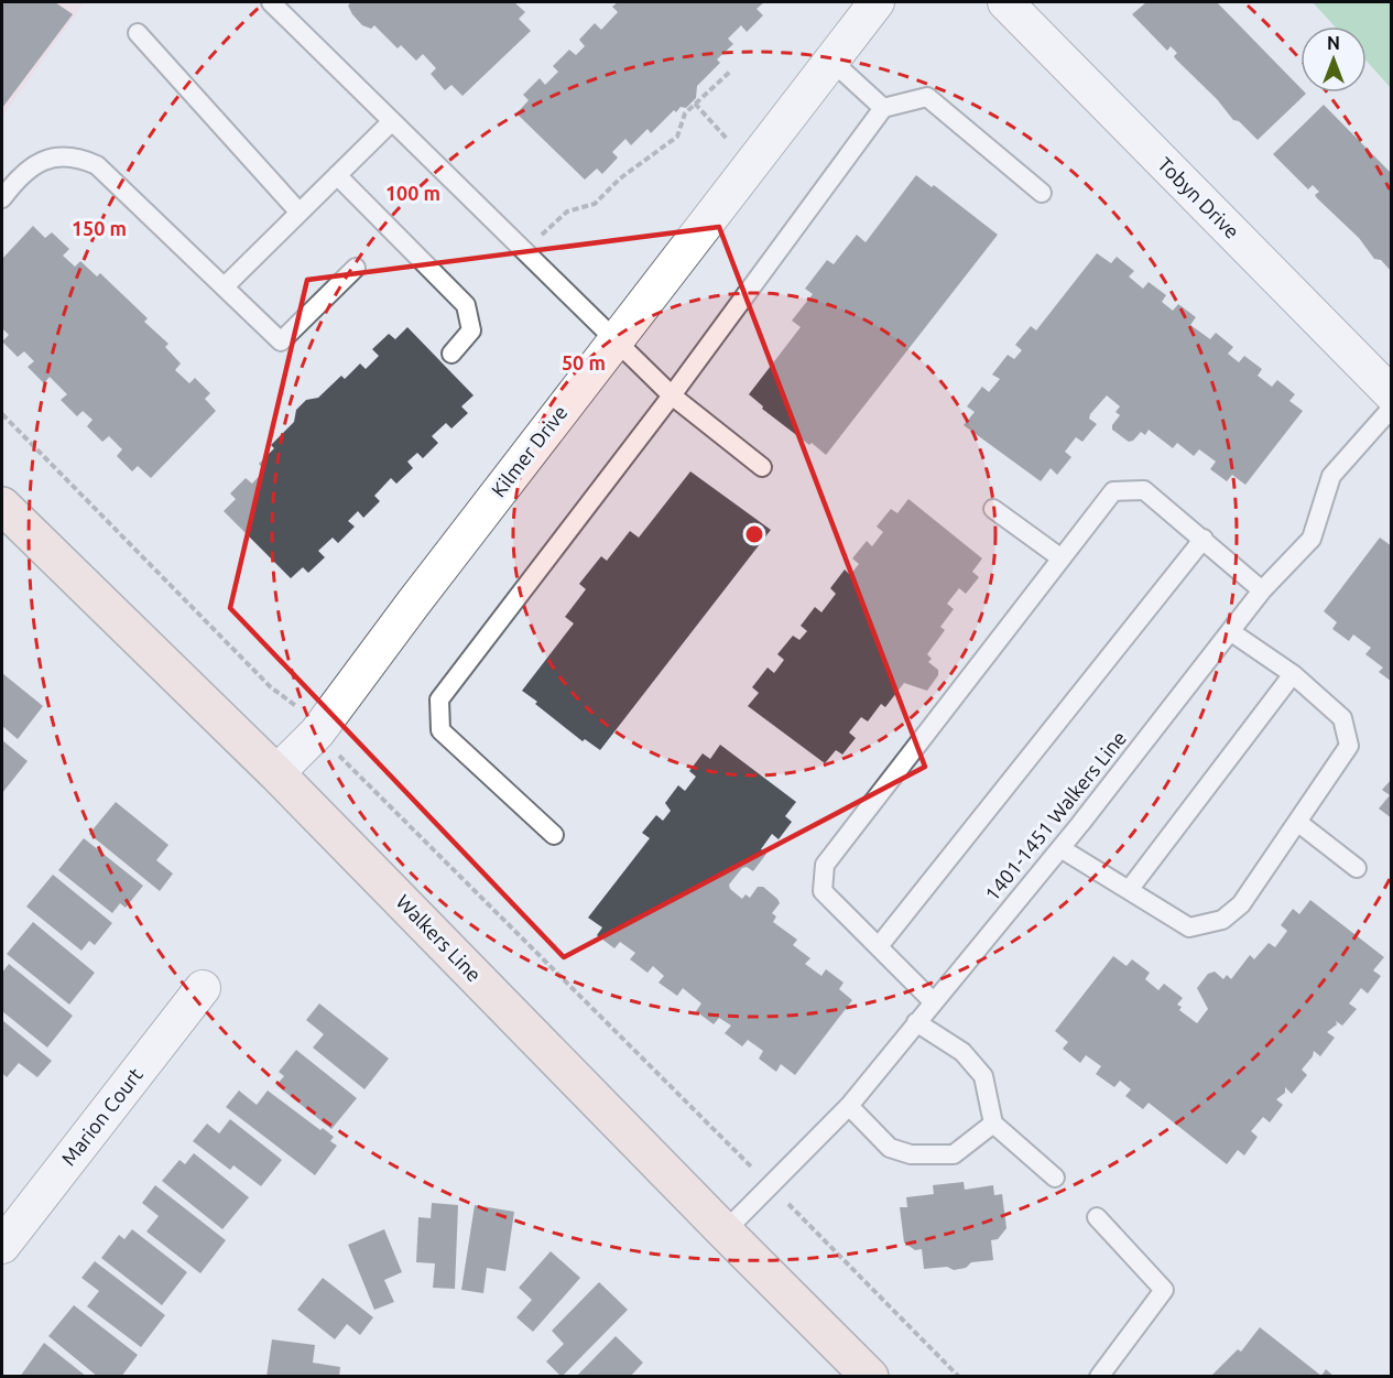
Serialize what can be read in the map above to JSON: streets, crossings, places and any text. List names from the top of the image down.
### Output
{
  "streets": {
    "main road": ["Walkers Line"],
    "street": ["Tobyn Drive", "Kilmer Drive", "Marion Court"],
    "lane": ["1401-1451 Walkers Line"]
  },
  "crossings": [
    ["Kilmer Drive", "Walkers Line"],
    ["1401-1451 Walkers Line", "Walkers Line"]
  ],
  "north": "top",
  "rings": ["100 m", "150 m", "50 m"]
}
